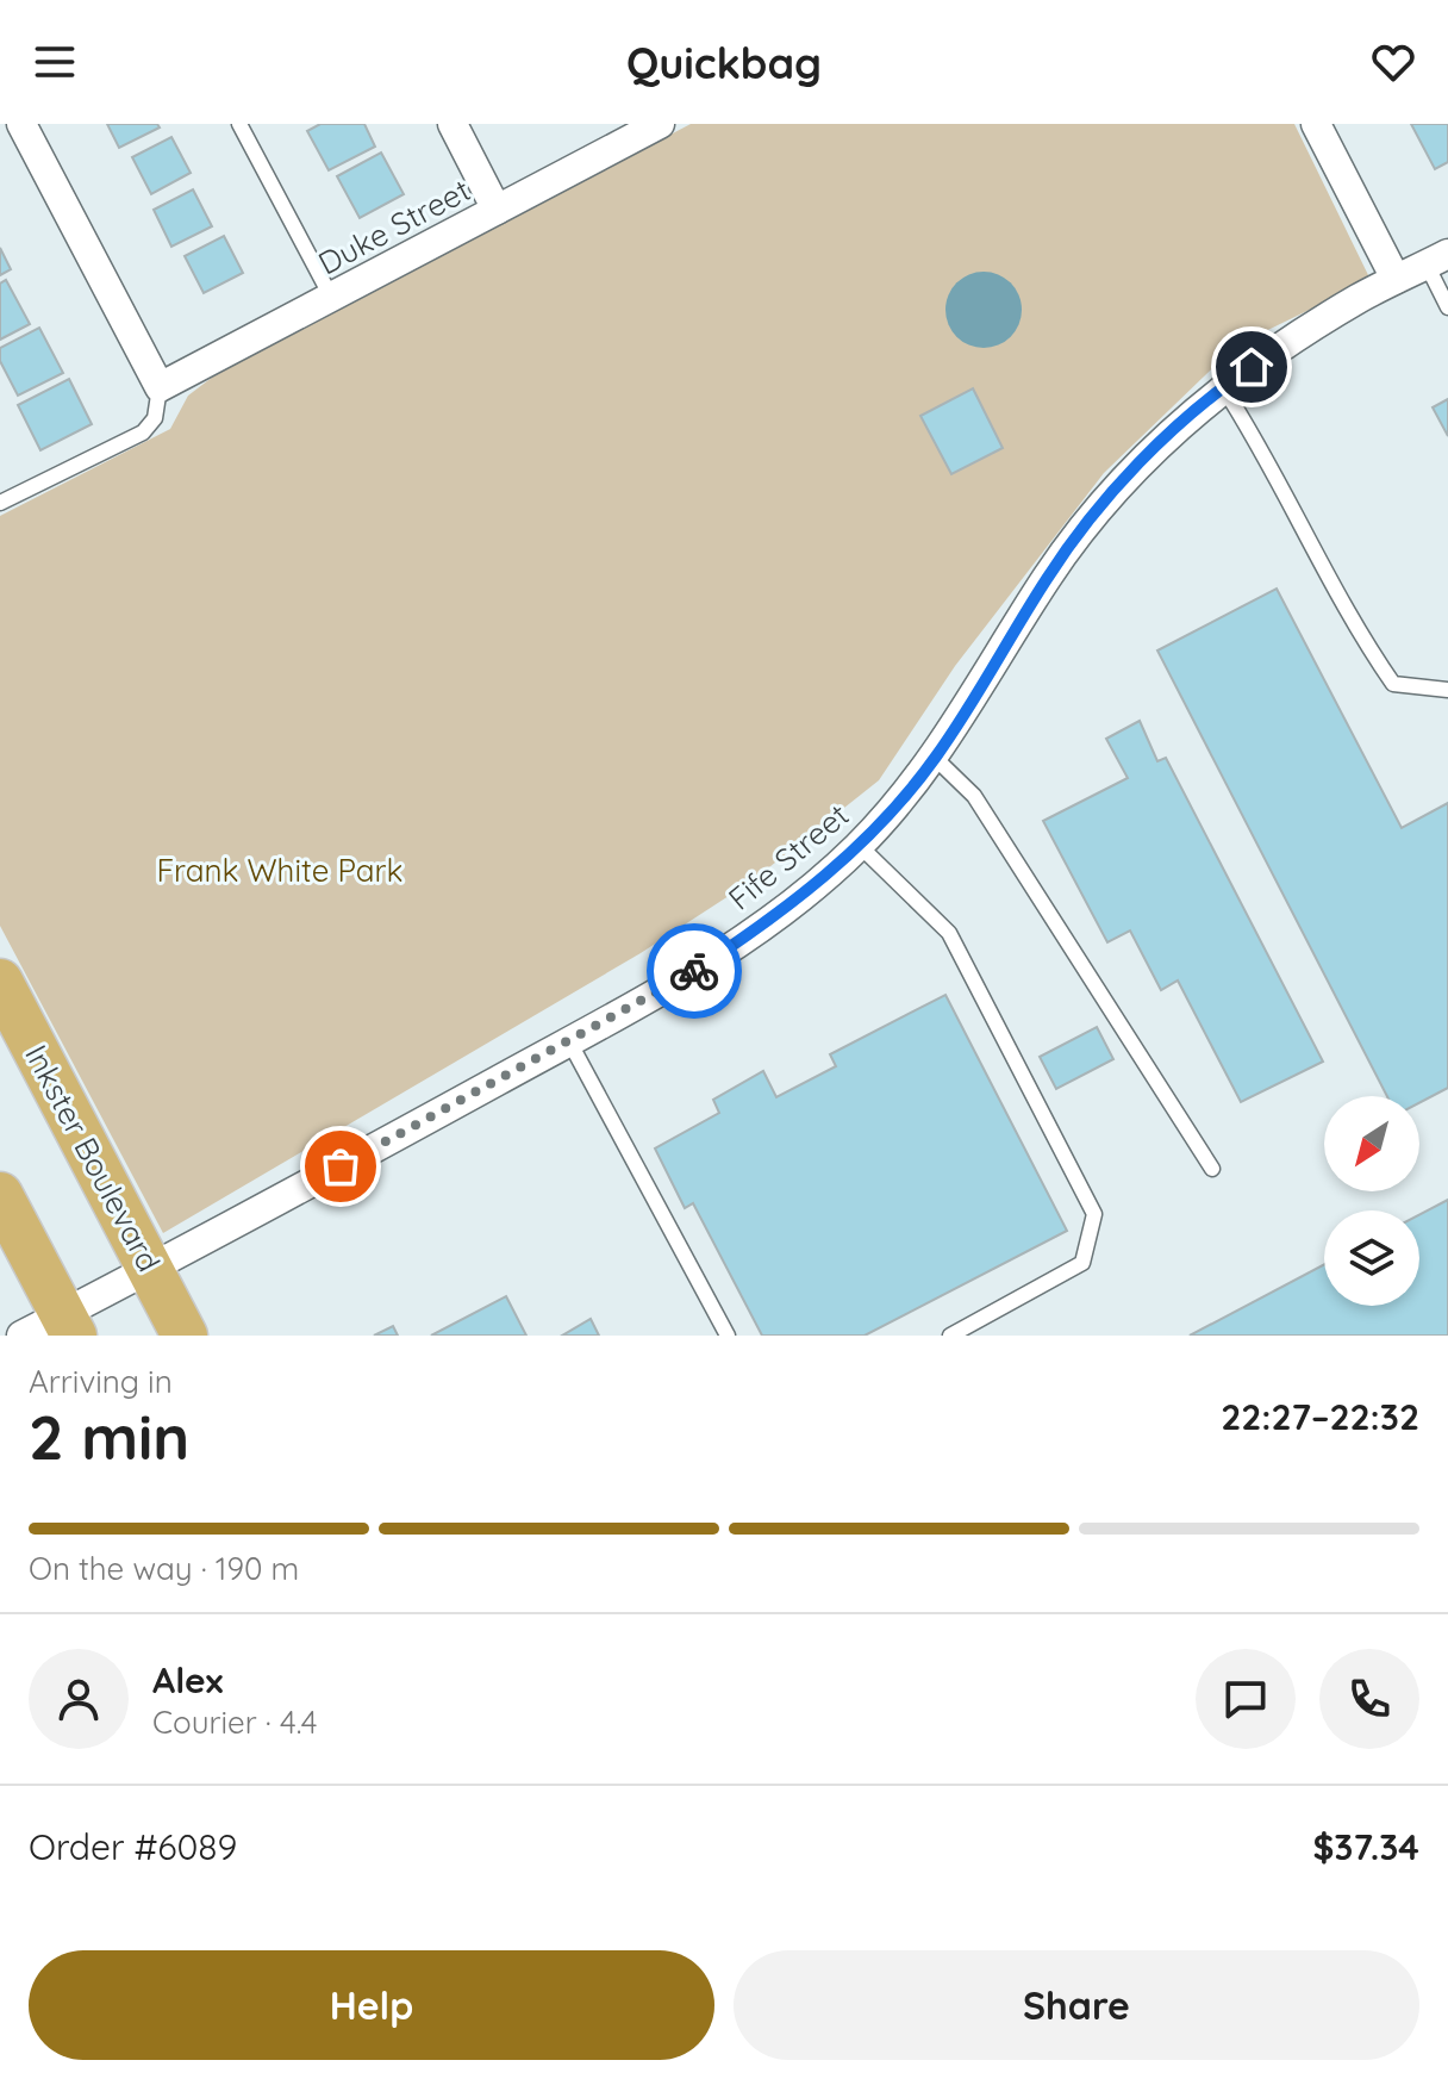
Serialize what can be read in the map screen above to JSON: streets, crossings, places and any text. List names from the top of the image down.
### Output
{
  "streets": {
    "main road": ["Inkster Boulevard"],
    "street": ["Duke Street", "Fife Street"]
  },
  "crossings": [
    ["Fife Street", "Inkster Boulevard"]
  ],
  "parks": ["Frank White Park"],
  "north": "bottom left",
  "page": {
    "header": "Quickbag",
    "heading": ["2 min", "Arriving in", "22:27–22:32"],
    "panel": [
      "Alex",
      "Courier · 4.4",
      "Order #6089",
      "$37.34"
    ],
    "bar": "On the way · 190 m",
    "buttons": ["Help", "Share"]
  }
}
